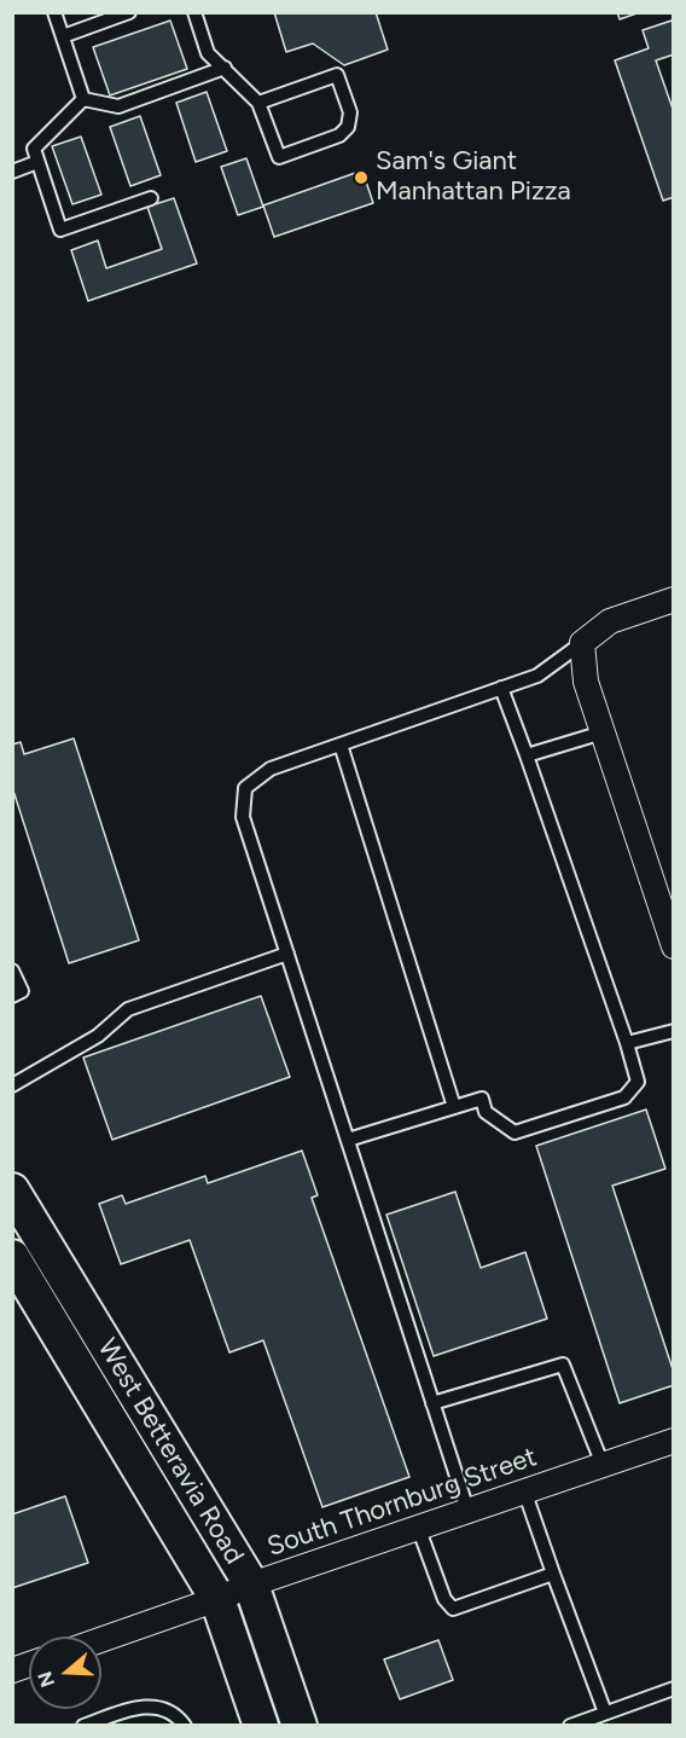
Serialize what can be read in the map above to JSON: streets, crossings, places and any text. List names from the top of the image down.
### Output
{
  "streets": {
    "main road": ["West Betteravia Road"],
    "street": ["South Thornburg Street"]
  },
  "crossings": [
    ["West Betteravia Road", "South Thornburg Street"]
  ],
  "places": ["Sam's Giant Manhattan Pizza"],
  "north": "left"
}
